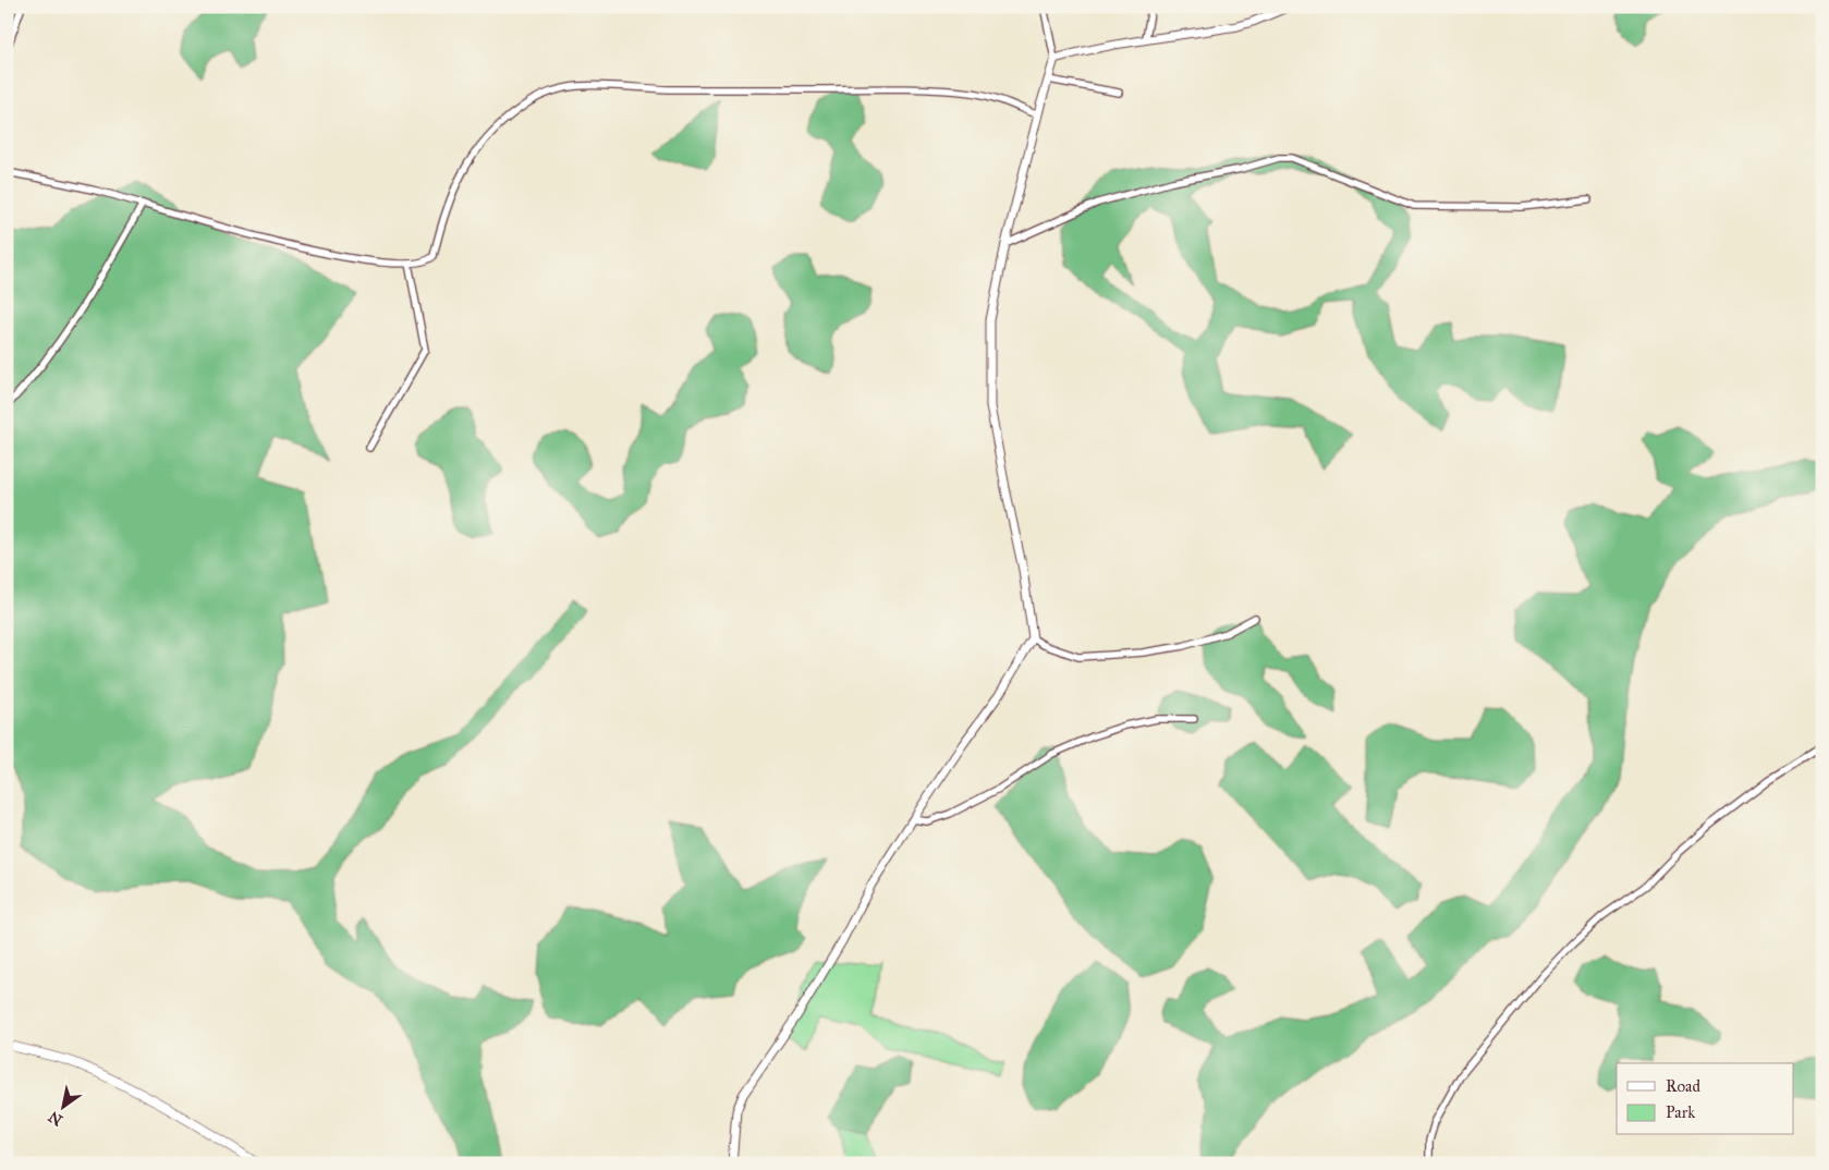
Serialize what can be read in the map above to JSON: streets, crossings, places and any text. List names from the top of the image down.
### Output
{
  "legend": ["Road", "Park"],
  "north": "bottom left"
}
